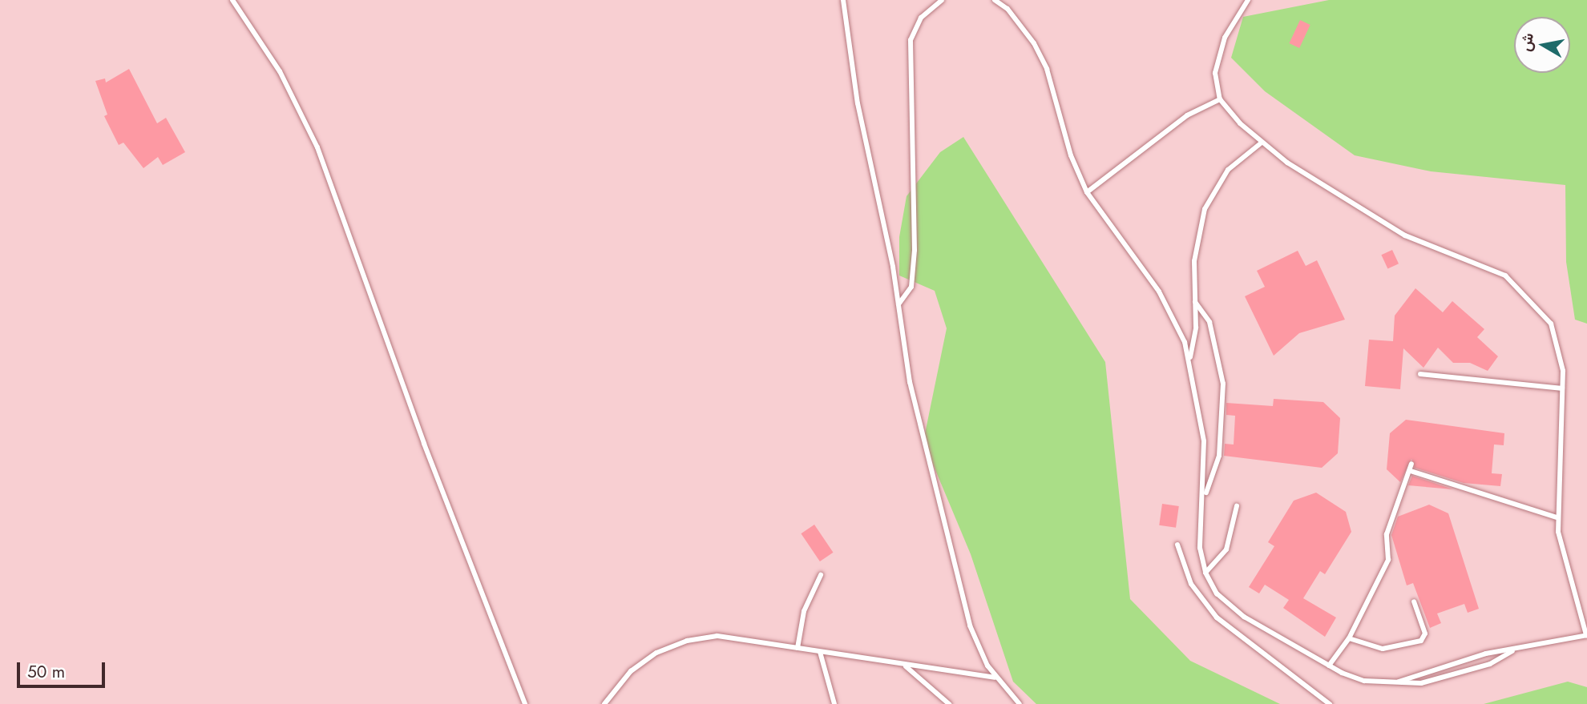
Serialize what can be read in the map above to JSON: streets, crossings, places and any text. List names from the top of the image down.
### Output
{
  "scale_bar": "50 m",
  "north": "left"
}
